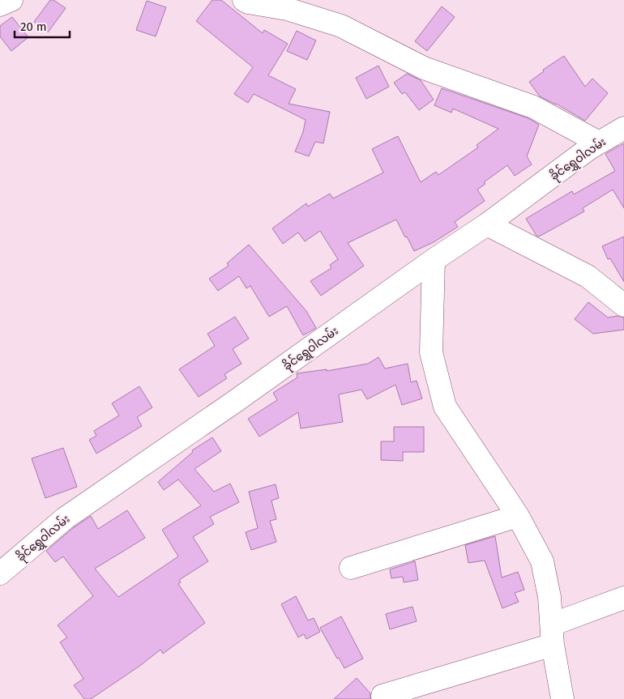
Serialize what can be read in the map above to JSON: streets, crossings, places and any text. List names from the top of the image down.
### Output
{
  "streets": {
    "street": ["ခိုင်ရွှေဝါလမ်း"]
  },
  "scale_bar": "20 m"
}
